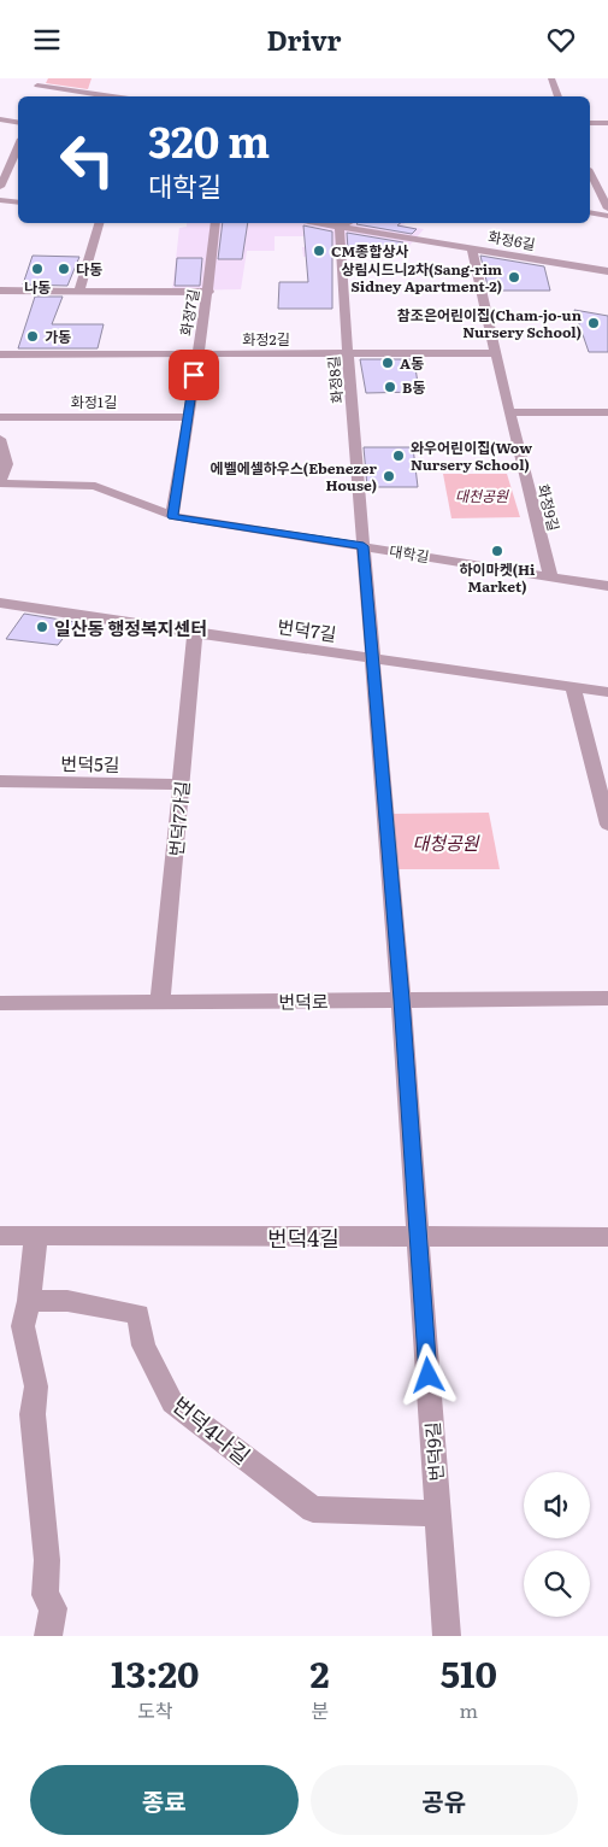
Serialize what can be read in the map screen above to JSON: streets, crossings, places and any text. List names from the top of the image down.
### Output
{
  "streets": {
    "street": [
      "화정6길",
      "화정7길",
      "화정2길",
      "화정8길",
      "화정1길",
      "화정9길",
      "대학길",
      "번덕7길",
      "번덕5길",
      "번덕7가길",
      "번덕로",
      "번덕4길",
      "번덕4나길",
      "번덕9길"
    ]
  },
  "crossings": [
    ["화정6길", "화정8길"],
    ["화정6길", "화정9길"],
    ["화정7길", "화정2길"],
    ["화정7길", "화정1길"],
    ["화정7길", "대학길"],
    ["화정2길", "화정8길"],
    ["화정2길", "화정9길"],
    ["화정8길", "대학길"],
    ["화정8길", "번덕9길"],
    ["화정9길", "대학길"],
    ["대학길", "번덕9길"],
    ["번덕7길", "번덕7가길"],
    ["번덕7길", "번덕9길"],
    ["번덕5길", "번덕7가길"],
    ["번덕7가길", "번덕로"],
    ["번덕로", "번덕9길"],
    ["번덕4길", "번덕9길"],
    ["번덕4나길", "번덕9길"]
  ],
  "parks": ["대천공원", "대청공원"],
  "places": [
    "CM종합상사",
    "나동",
    "다동",
    "상림시드니2차(Sang-rim Sidney Apartment-2)",
    "참조은어린이집(Cham-jo-un Nursery School)",
    "가동",
    "A동",
    "B동",
    "와우어린이집(Wow Nursery School)",
    "에벨에셀하우스(Ebenezer House)",
    "하이마켓(Hi Market)",
    "일산동 행정복지센터"
  ],
  "page": {
    "header": "Drivr",
    "turn": ["320 m", "대학길"],
    "eta": [
      "13:20",
      "도착",
      "2",
      "분",
      "510",
      "m"
    ],
    "buttons": ["종료", "공유"]
  }
}
